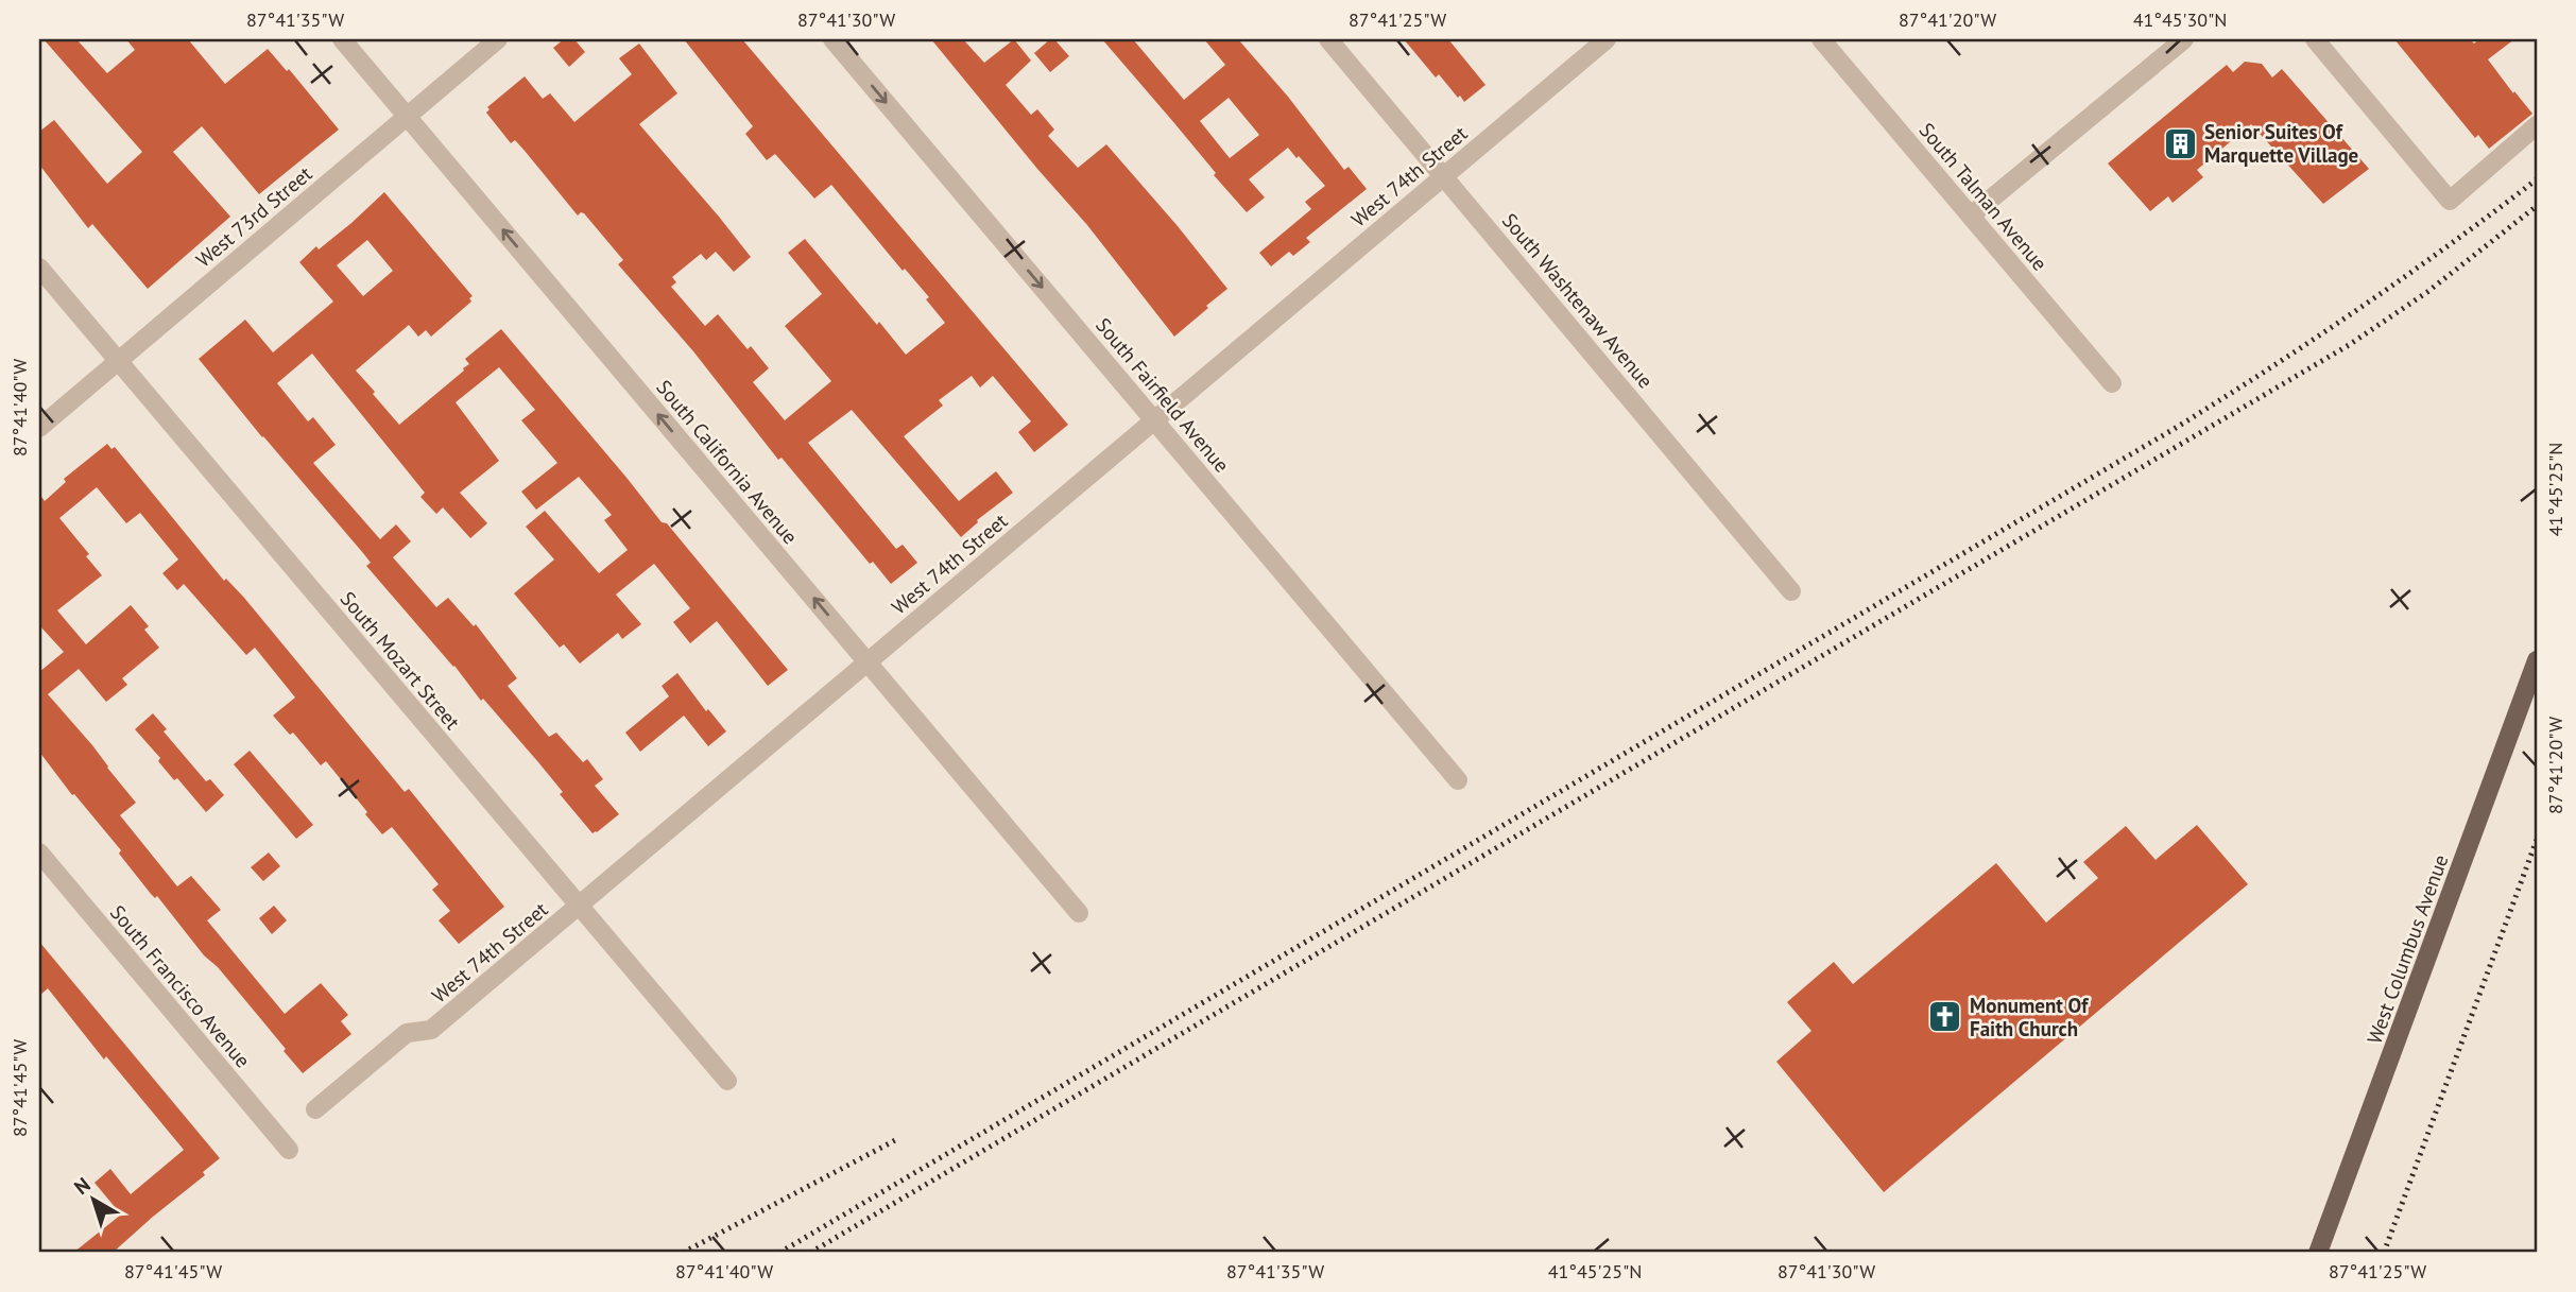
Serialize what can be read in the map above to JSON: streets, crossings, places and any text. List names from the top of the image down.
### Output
{
  "streets": {
    "main road": ["West Columbus Avenue"],
    "street": [
      "West 74th Street",
      "South Talman Avenue",
      "West 73rd Street",
      "South Washtenaw Avenue",
      "South Fairfield Avenue",
      "South California Avenue",
      "South Mozart Street",
      "South Francisco Avenue"
    ]
  },
  "crossings": [
    ["West 74th Street", "South Washtenaw Avenue"],
    ["West 74th Street", "South Fairfield Avenue"],
    ["West 74th Street", "South California Avenue"],
    ["West 74th Street", "South Mozart Street"],
    ["West 73rd Street", "South California Avenue"],
    ["West 73rd Street", "South Mozart Street"]
  ],
  "one_way": ["South Fairfield Avenue", "South California Avenue"],
  "places": {
    "building": ["Senior Suites Of Marquette Village"],
    "church": ["Monument Of Faith Church"]
  },
  "north": "top left",
  "coordinates": [
    "87°41'35\"W",
    "87°41'30\"W",
    "87°41'25\"W",
    "87°41'20\"W",
    "41°45'30\"N",
    "87°41'40\"W",
    "41°45'25\"N",
    "87°41'45\"W"
  ]
}
